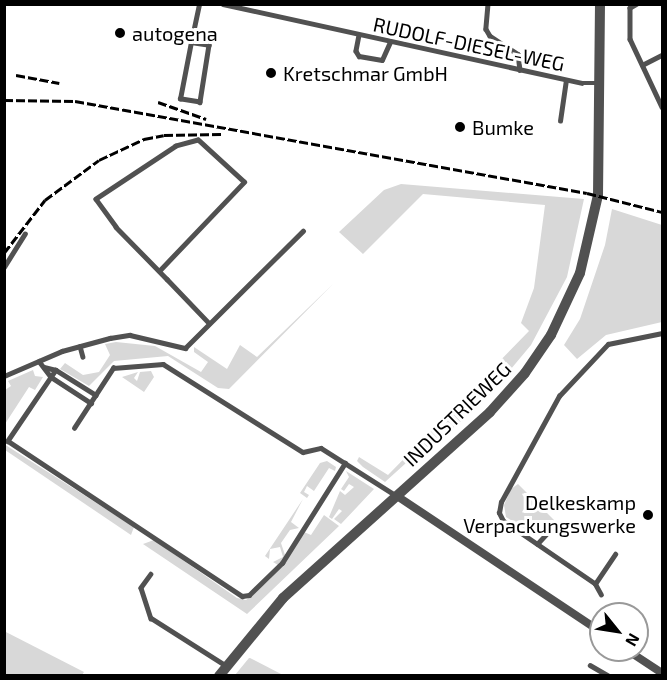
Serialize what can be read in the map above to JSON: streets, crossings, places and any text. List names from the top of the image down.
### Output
{
  "streets": {
    "street": ["INDUSTRIEWEG"],
    "lane": ["RUDOLF-DIESEL-WEG"]
  },
  "crossings": [
    ["RUDOLF-DIESEL-WEG", "INDUSTRIEWEG"]
  ],
  "places": [
    "autogena",
    "Kretschmar GmbH",
    "Bumke",
    "Delkeskamp Verpackungswerke"
  ],
  "north": "bottom right"
}
